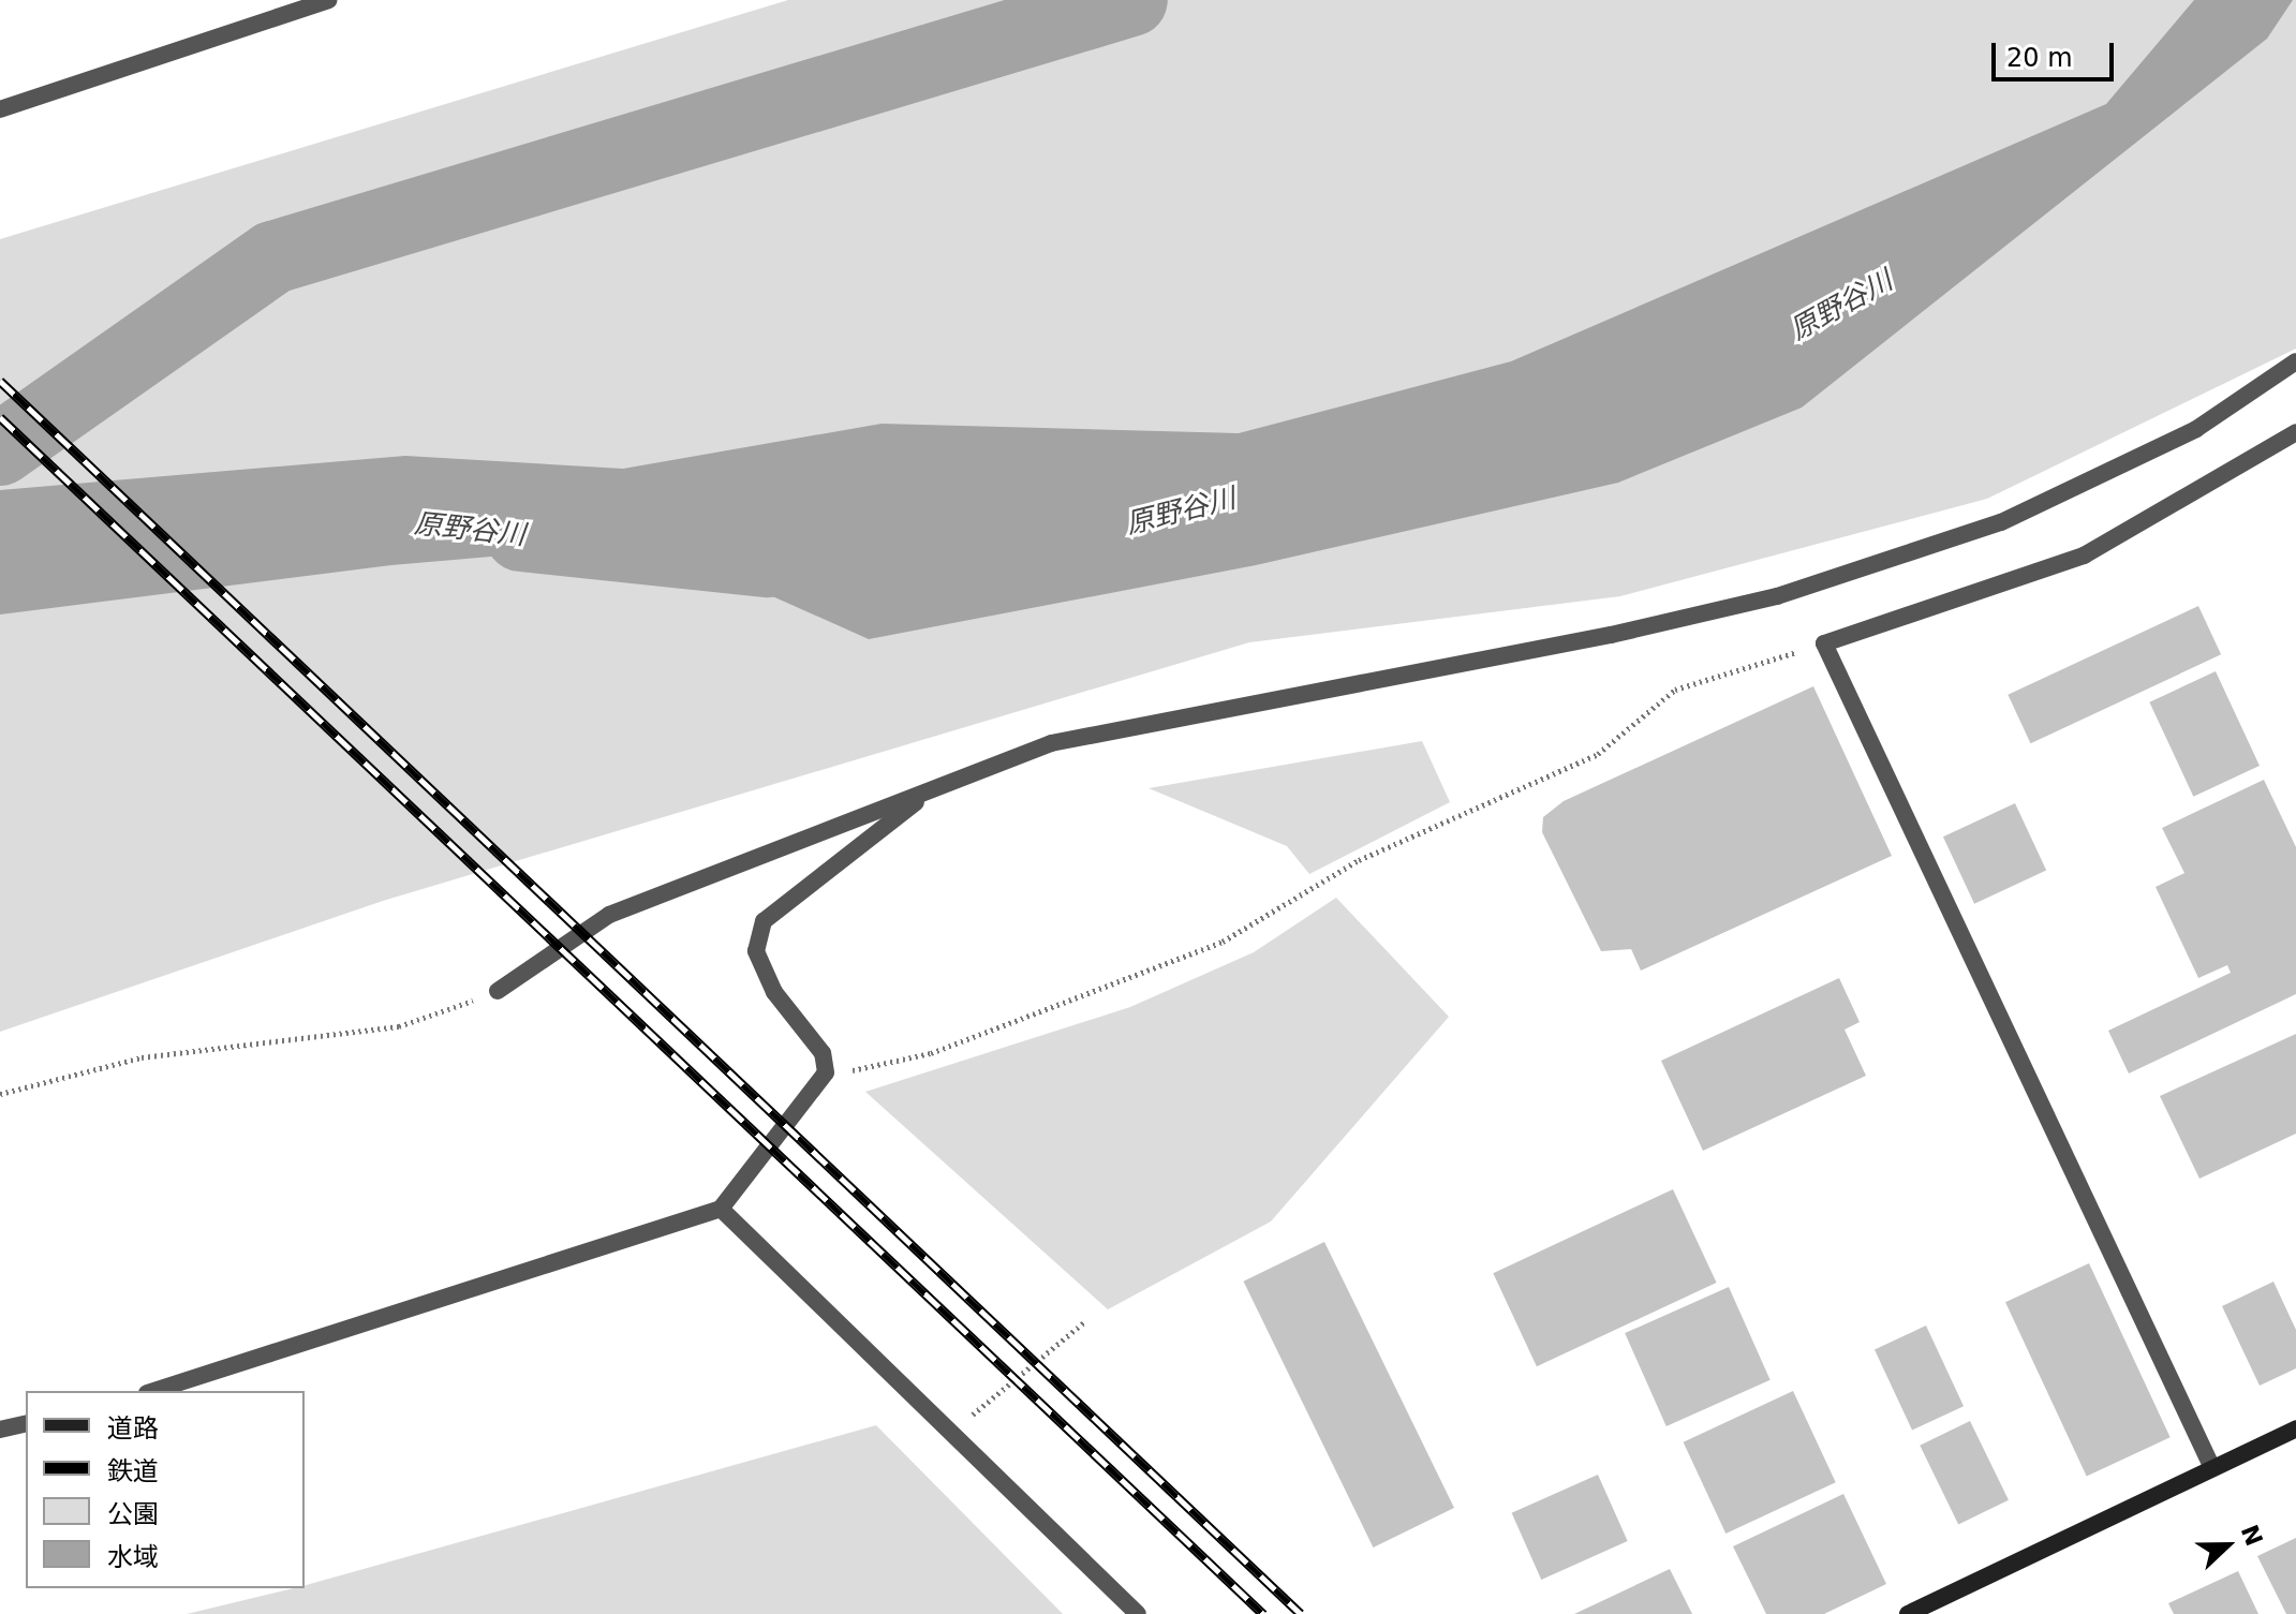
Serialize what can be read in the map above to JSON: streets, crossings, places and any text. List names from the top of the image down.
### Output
{
  "water": ["原野谷川"],
  "legend": [
    "道路",
    "鉄道",
    "公園",
    "水域"
  ],
  "scale_bar": "20 m",
  "north": "right"
}
